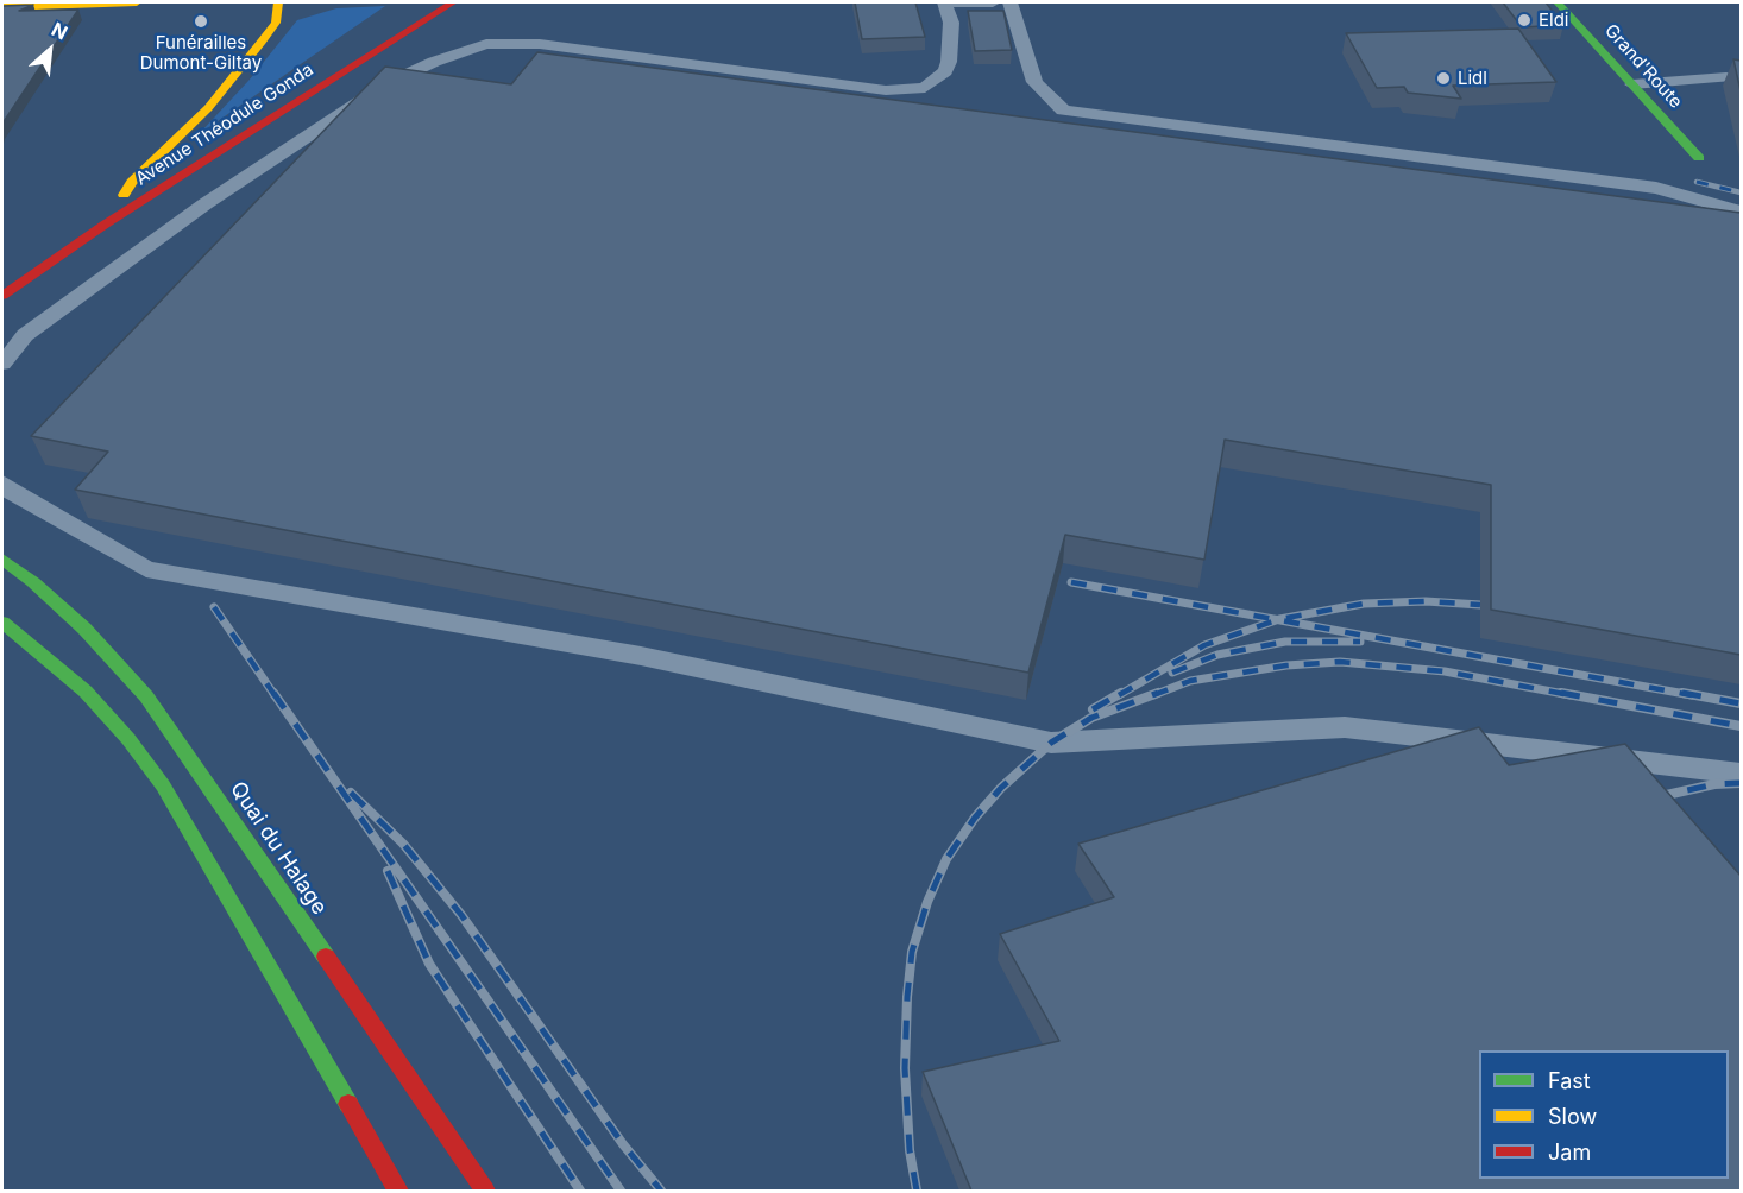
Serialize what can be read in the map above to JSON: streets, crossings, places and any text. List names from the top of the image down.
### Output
{
  "streets": {
    "main road": ["Grand'Route", "Avenue Théodule Gonda", "Quai du Halage"]
  },
  "places": ["Eldi", "Funérailles Dumont-Giltay", "Lidl"],
  "legend": ["Fast", "Slow", "Jam"],
  "north": "top right"
}
